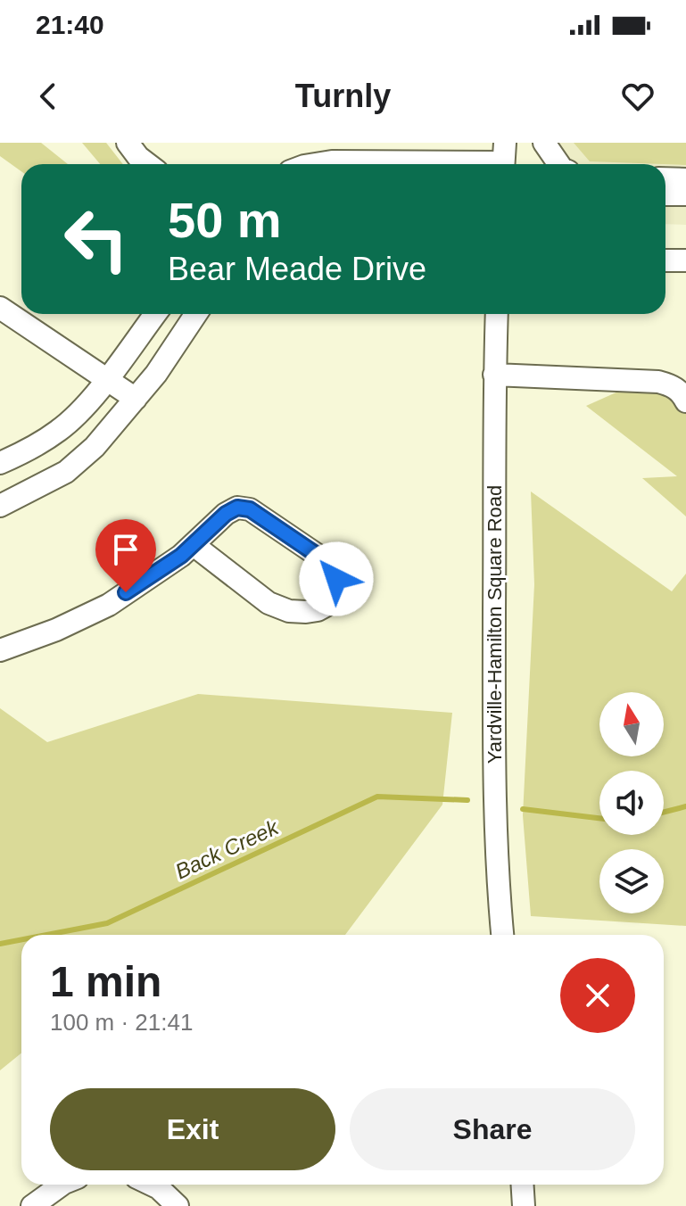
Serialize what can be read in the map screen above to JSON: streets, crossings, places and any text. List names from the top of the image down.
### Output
{
  "streets": {
    "street": ["Yardville-Hamilton Square Road"]
  },
  "water": ["Back Creek"],
  "north": "top",
  "page": {
    "status": "21:40",
    "header": "Turnly",
    "turn": ["50 m", "Bear Meade Drive"],
    "heading": ["1 min", "100 m · 21:41"],
    "buttons": ["Exit", "Share"]
  }
}
